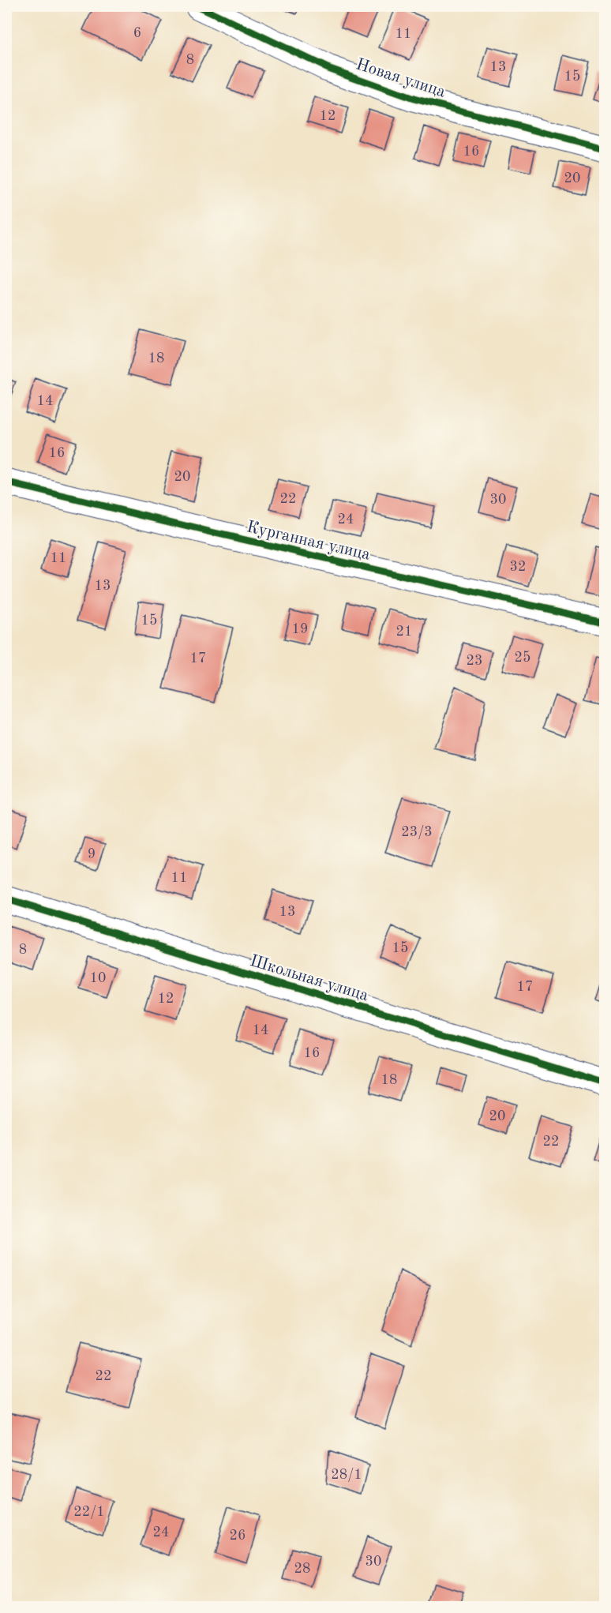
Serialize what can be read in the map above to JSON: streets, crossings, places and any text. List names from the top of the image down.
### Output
{
  "streets": {
    "street": ["Новая улица", "Курганная улица", "Школьная улица"]
  },
  "house_numbers": [
    "6",
    "11",
    "8",
    "13",
    "15",
    "12",
    "16",
    "20",
    "18",
    "14",
    "16",
    "20",
    "22",
    "30",
    "24",
    "11",
    "32",
    "13",
    "15",
    "19",
    "21",
    "25",
    "17",
    "23",
    "23/3",
    "9",
    "11",
    "13",
    "15",
    "8",
    "10",
    "17",
    "12",
    "14",
    "16",
    "18",
    "20",
    "22",
    "22",
    "28/1",
    "22/1",
    "24",
    "26",
    "30",
    "28"
  ]
}
